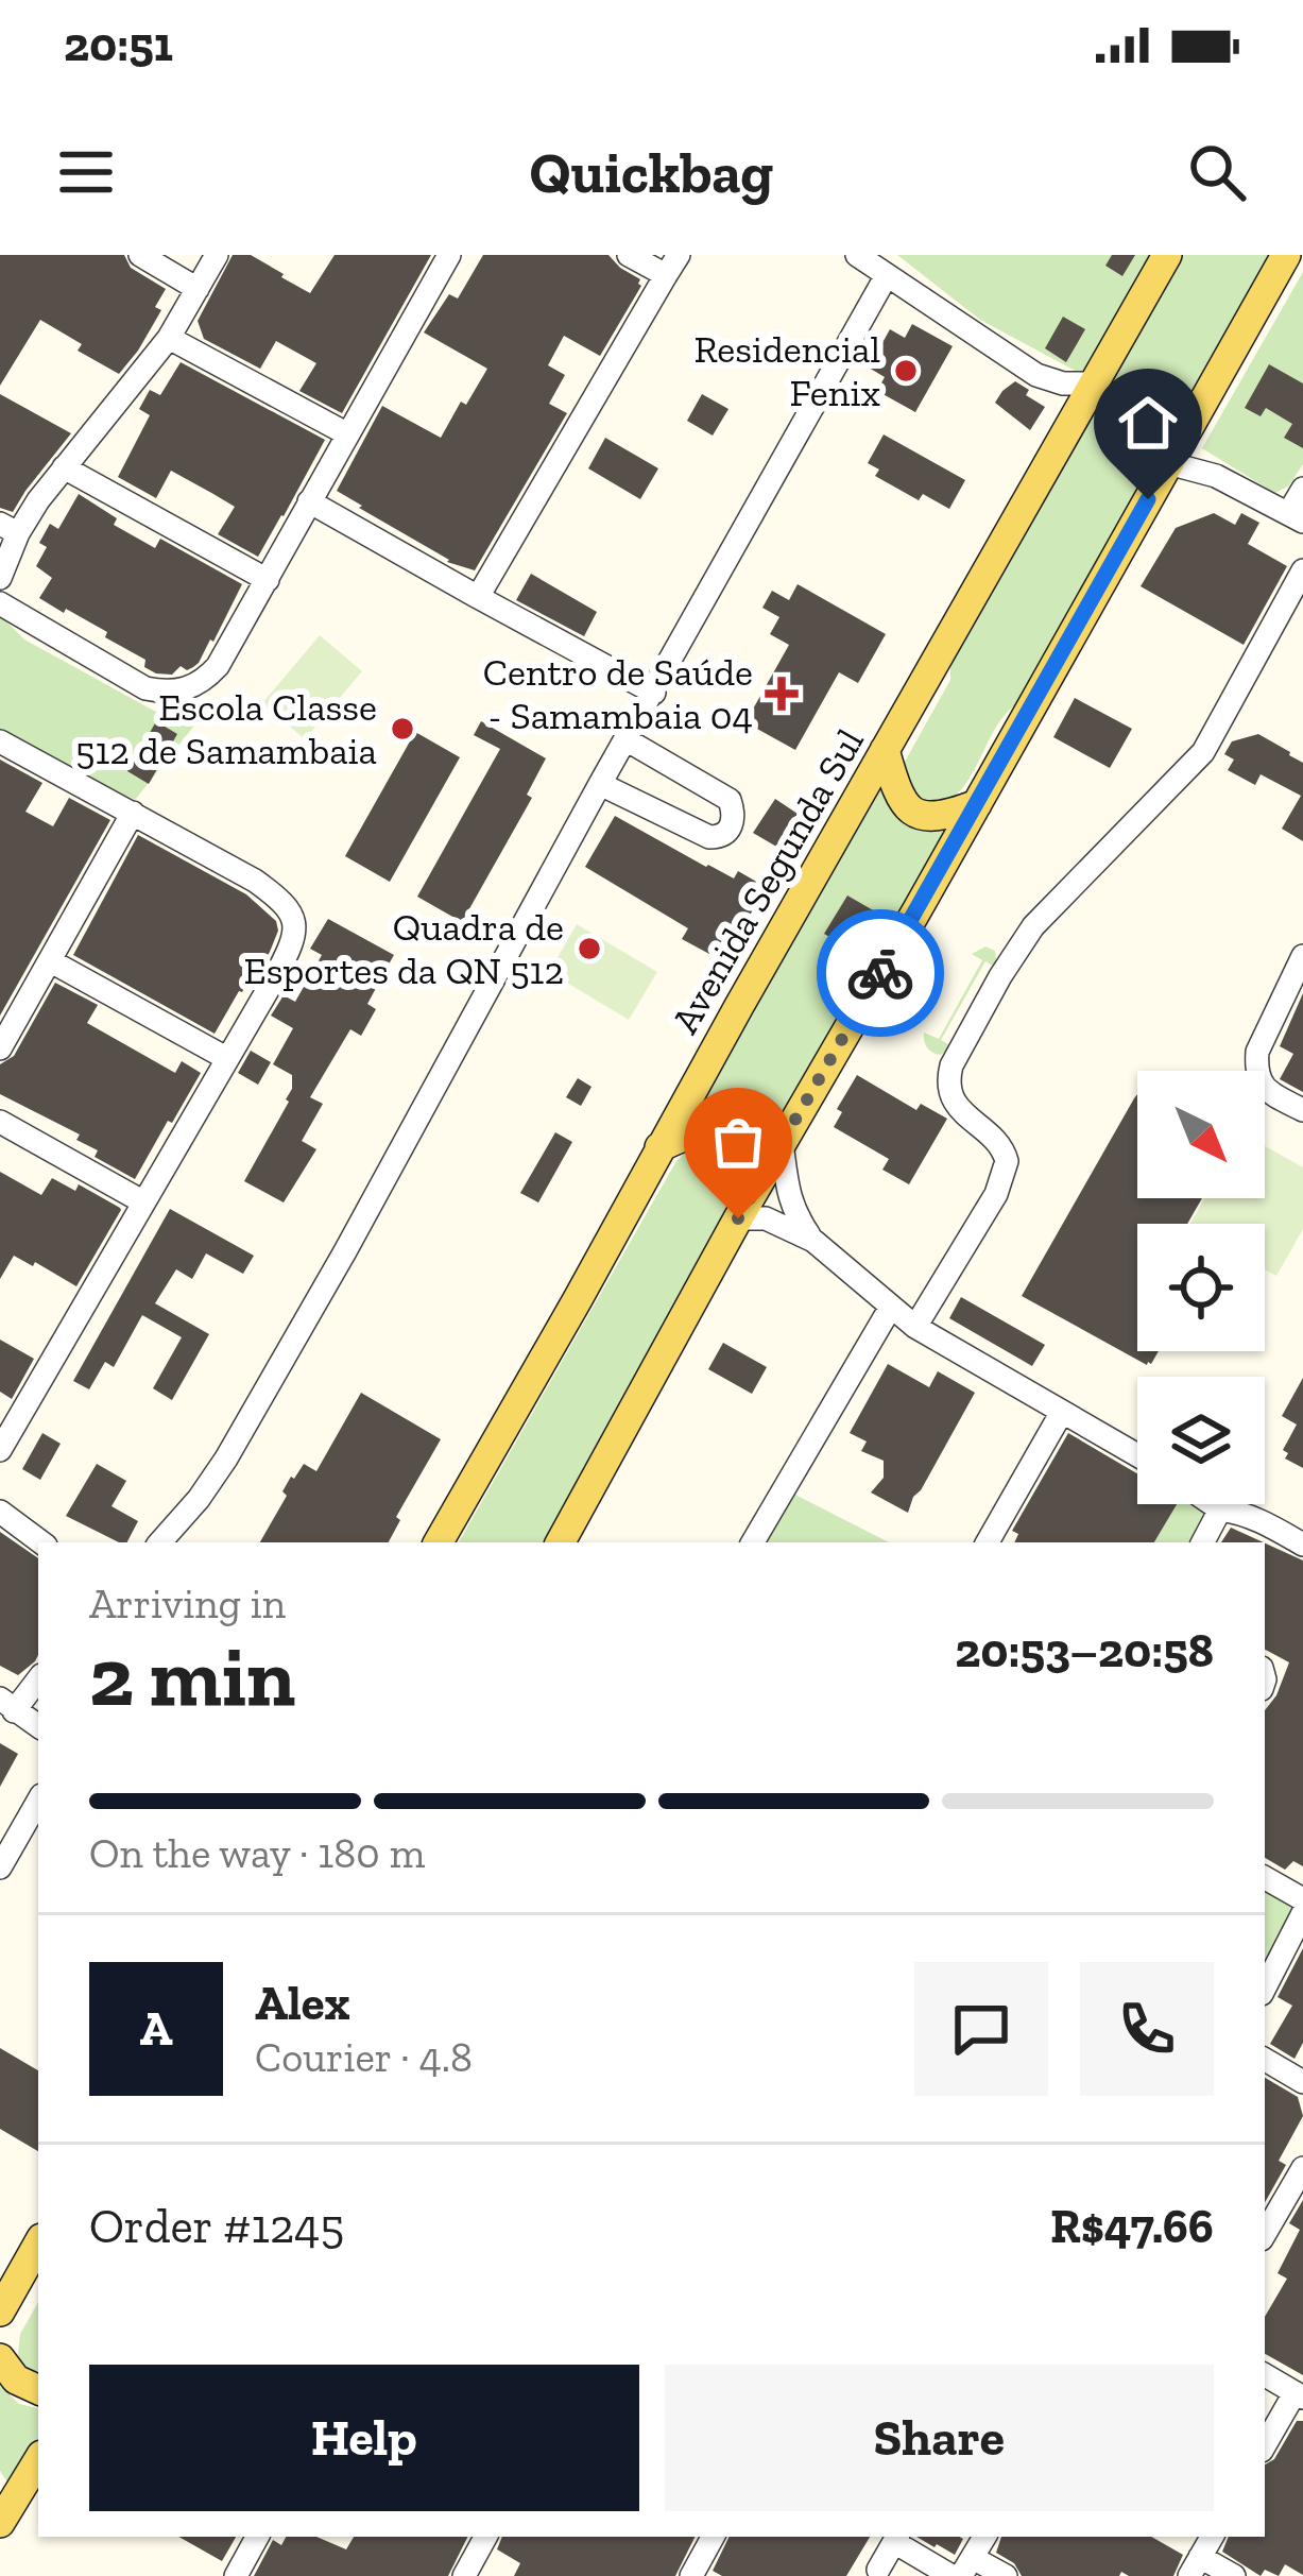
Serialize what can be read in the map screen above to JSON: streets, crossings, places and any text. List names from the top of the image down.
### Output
{
  "streets": {
    "main road": ["Avenida Segunda Sul"]
  },
  "places": {
    "other": ["Residencial Fenix", "Escola Classe 512 de Samambaia", "Quadra de Esportes da QN 512"],
    "health": ["Centro de Saúde - Samambaia 04"]
  },
  "north": "bottom right",
  "page": {
    "status": "20:51",
    "header": "Quickbag",
    "heading": ["2 min", "Arriving in", "20:53–20:58"],
    "panel": [
      "Alex",
      "Courier · 4.8",
      "Order #1245",
      "R$47.66"
    ],
    "bar": "On the way · 180 m",
    "round": "A",
    "buttons": ["Help", "Share"]
  }
}
